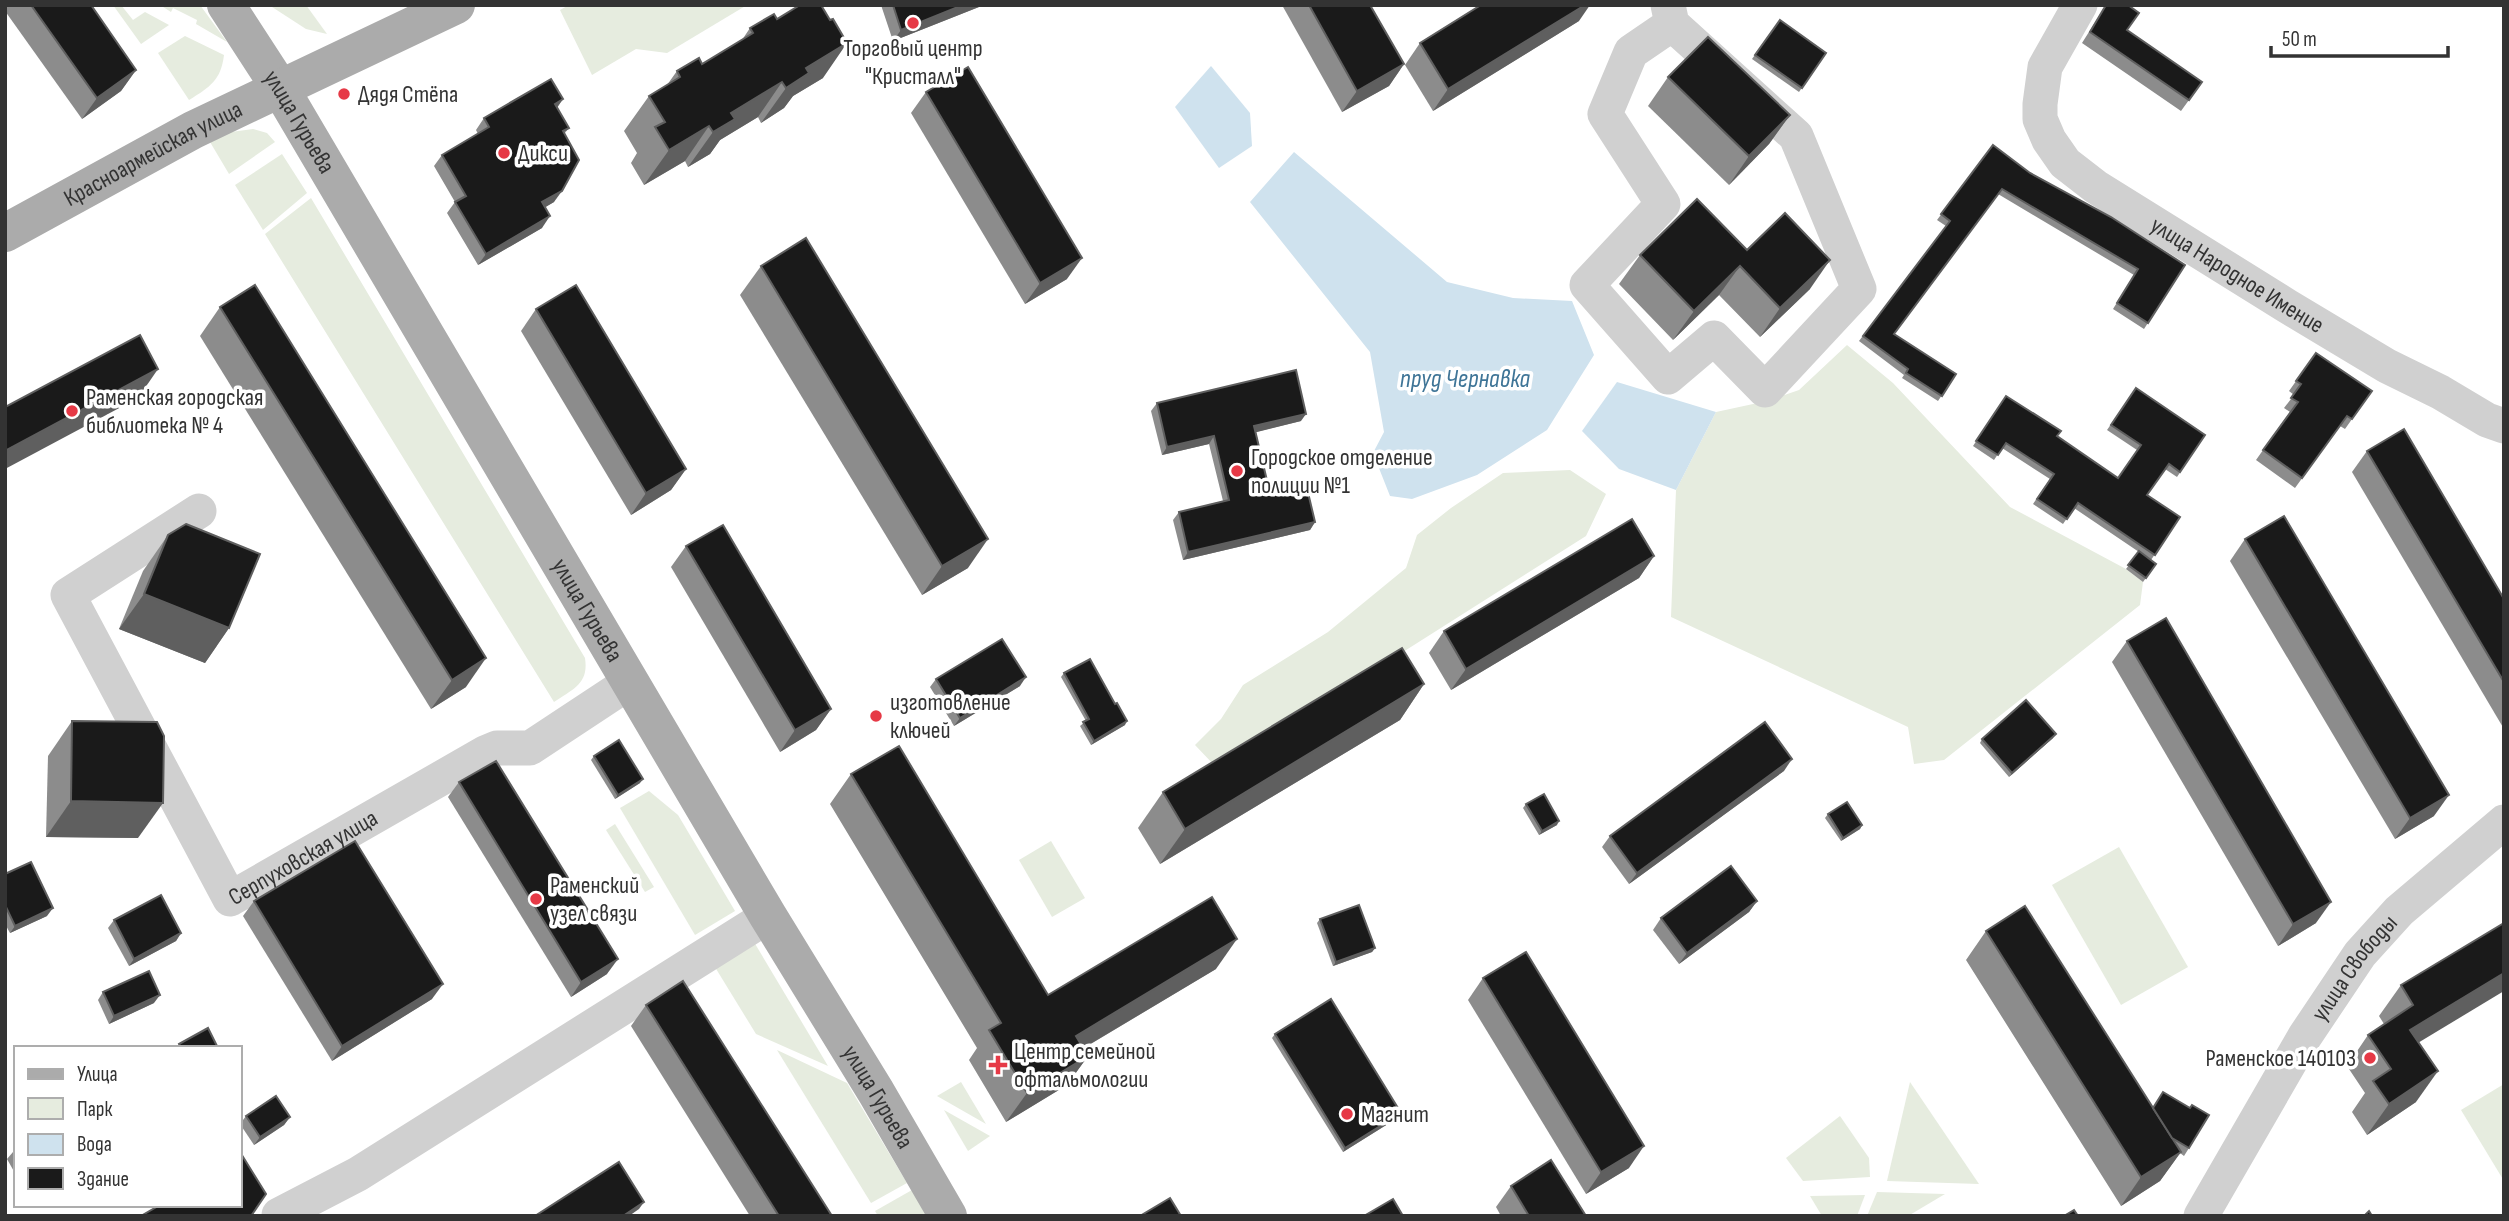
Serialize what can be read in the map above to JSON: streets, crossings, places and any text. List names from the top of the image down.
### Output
{
  "streets": {
    "main road": ["улица Гурьева", "Красноармейская улица"],
    "street": ["улица Народное Имение", "Серпуховская улица", "улица Свободы"]
  },
  "crossings": [
    ["улица Гурьева", "Красноармейская улица"],
    ["улица Гурьева", "Серпуховская улица"]
  ],
  "water": ["пруд Чернавка"],
  "places": {
    "other": [
      "Торговый центр \"Кристалл\"",
      "Дядя Стёпа",
      "Дикси",
      "Раменская городская библиотека № 4",
      "Городское отделение полиции №1",
      "изготовление ключей",
      "Раменский узел связи",
      "Раменское 140103",
      "Магнит"
    ],
    "health": ["Центр семейной офтальмологии"]
  },
  "legend": [
    "Улица",
    "Парк",
    "Вода",
    "Здание"
  ],
  "scale_bar": "50 m"
}
